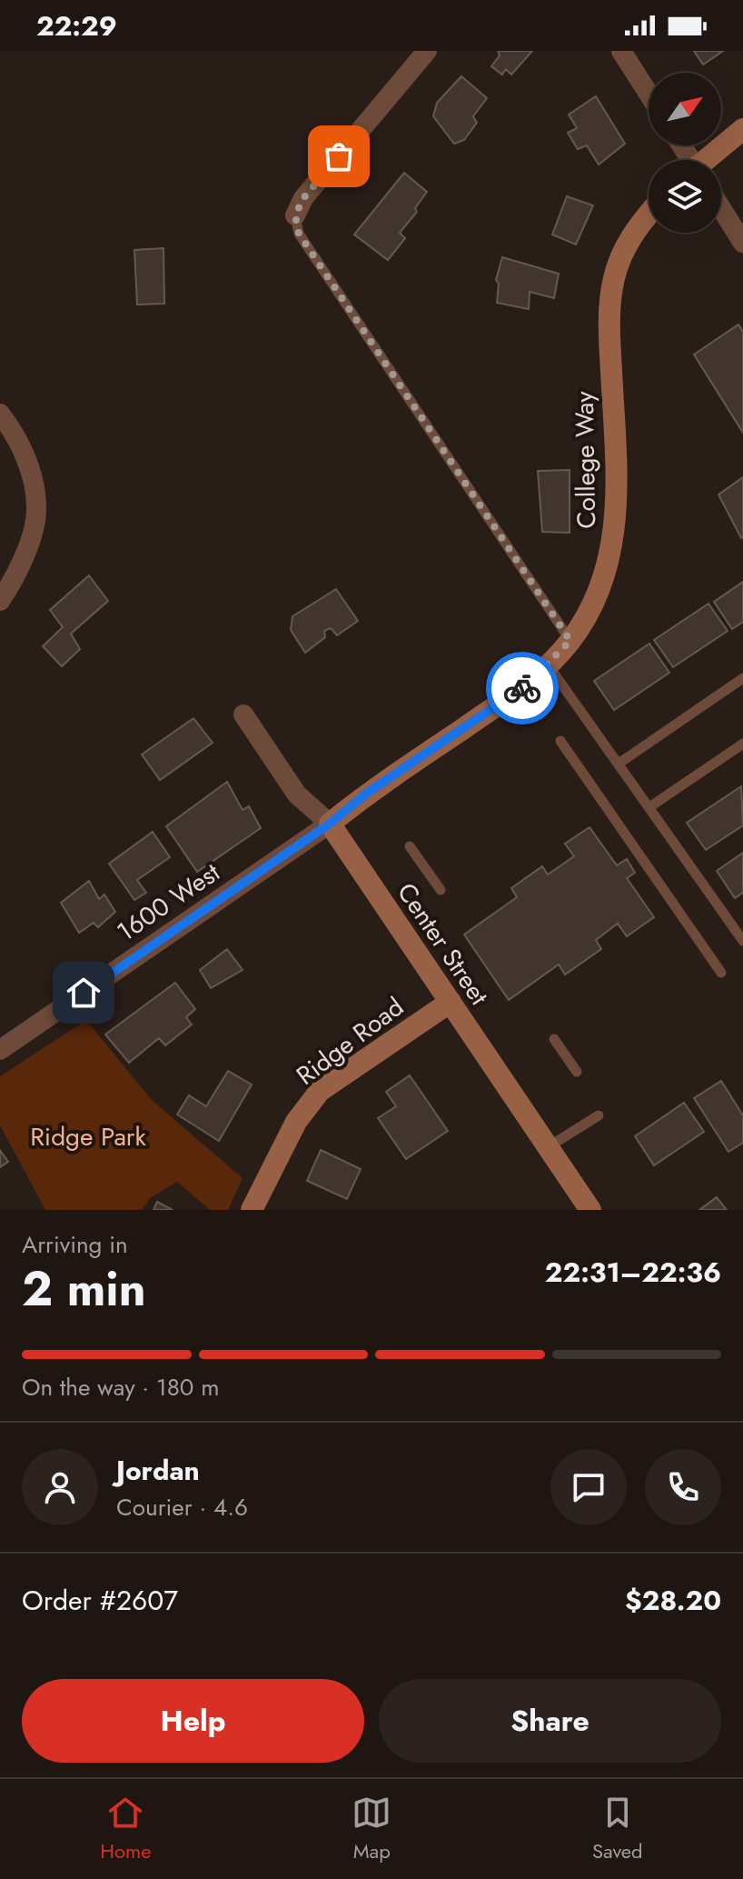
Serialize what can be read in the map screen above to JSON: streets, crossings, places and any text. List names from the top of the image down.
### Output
{
  "streets": {
    "main road": ["College Way", "Center Street", "Ridge Road"],
    "street": ["1600 West"]
  },
  "crossings": [
    ["College Way", "1600 West"],
    ["College Way", "Center Street"],
    ["1600 West", "Center Street"],
    ["Center Street", "Ridge Road"]
  ],
  "parks": ["Ridge Park"],
  "north": "top right",
  "page": {
    "status": "22:29",
    "heading": ["2 min", "Arriving in", "22:31–22:36"],
    "panel": [
      "Jordan",
      "Courier · 4.6",
      "Order #2607",
      "$28.20"
    ],
    "bar": "On the way · 180 m",
    "buttons": ["Help", "Share"],
    "tabs": ["Home", "Map", "Saved"]
  }
}
